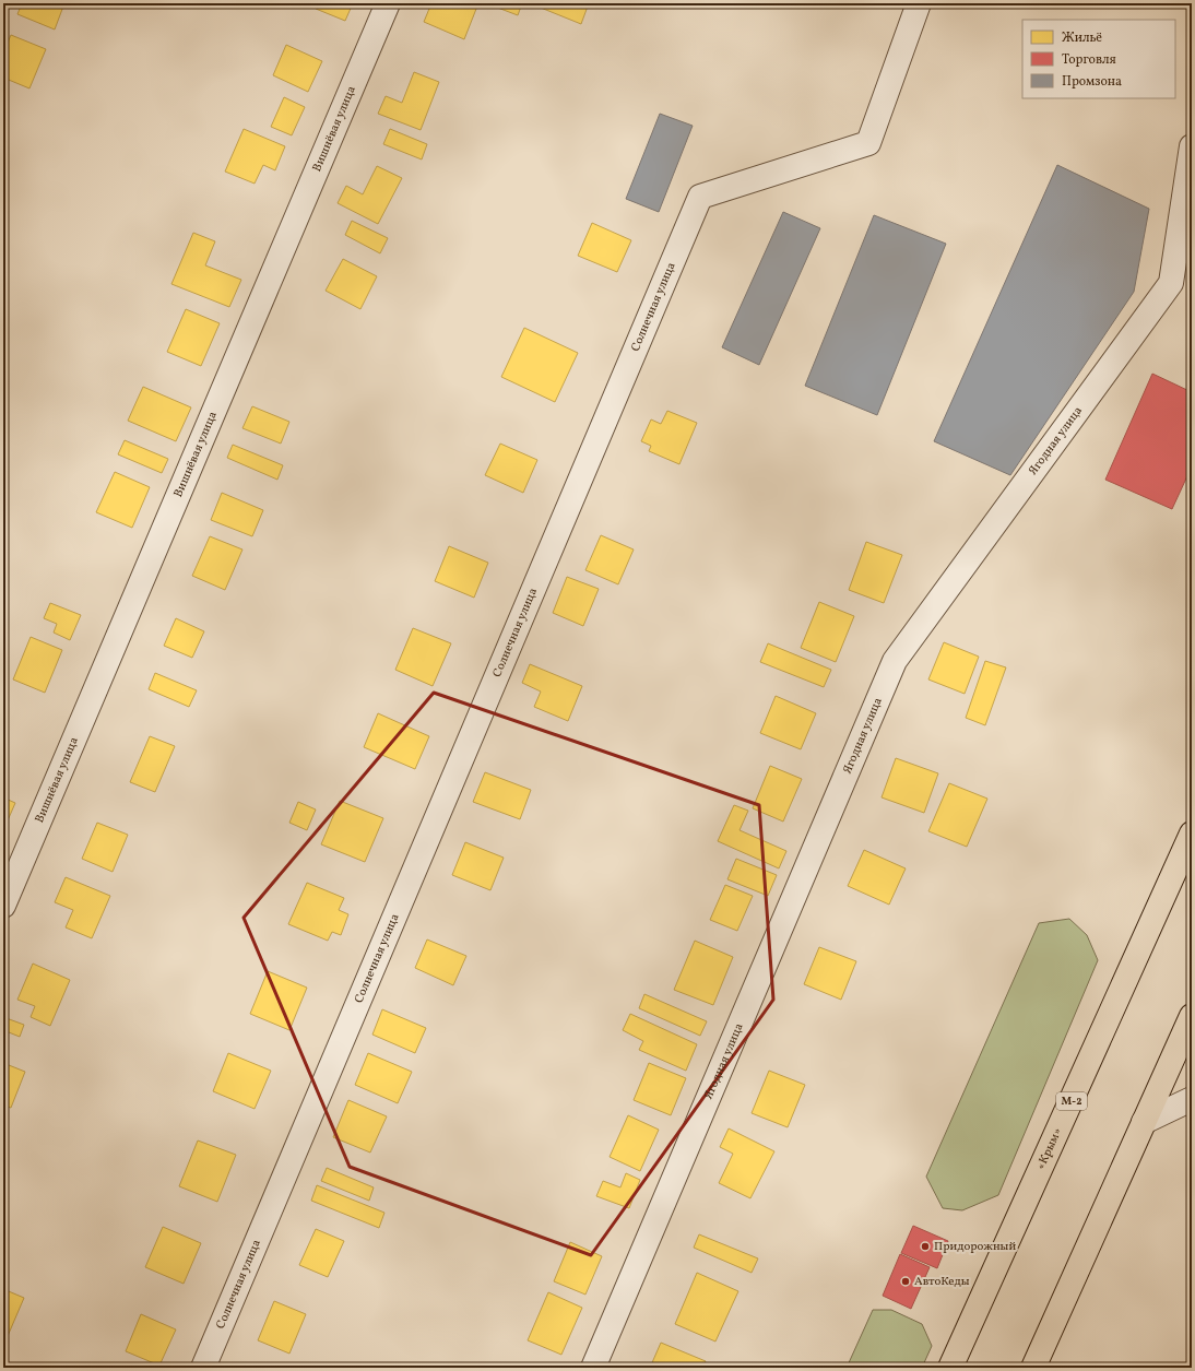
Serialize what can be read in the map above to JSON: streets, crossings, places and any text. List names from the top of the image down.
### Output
{
  "streets": {
    "main road": ["М-2", "«Крым»"],
    "street": ["Вишнёвая улица", "Солнечная улица", "Ягодная улица"]
  },
  "places": ["Придорожный", "АвтоКеды"],
  "legend": ["Жильё", "Торговля", "Промзона"]
}
